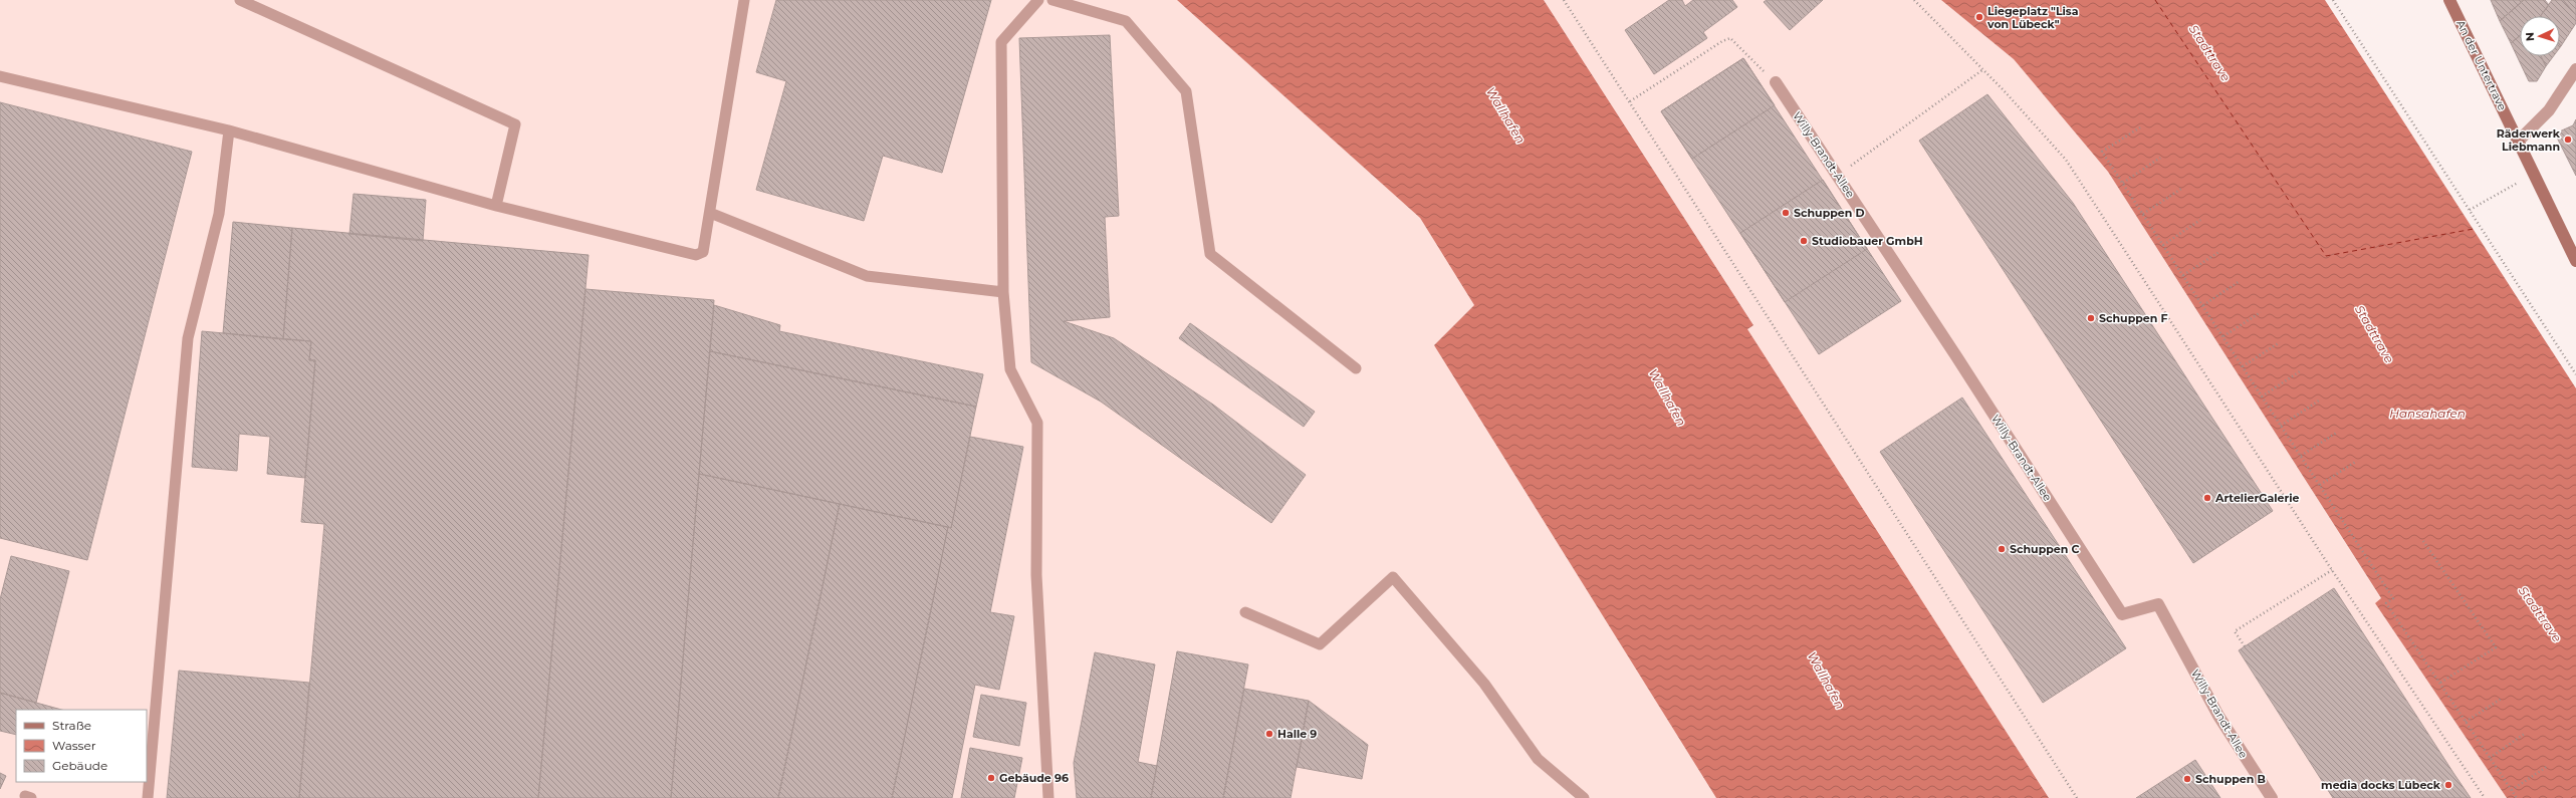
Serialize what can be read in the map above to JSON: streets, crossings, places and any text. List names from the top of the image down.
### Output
{
  "streets": {
    "main road": ["An der Untertrave"],
    "street": ["Willy-Brandt-Allee"]
  },
  "water": ["Stadttrave", "Wallhafen", "Hansahafen"],
  "places": [
    "Liegeplatz \"Lisa von Lübeck\"",
    "Räderwerk Liebmann",
    "Schuppen D",
    "Studiobauer GmbH",
    "Schuppen F",
    "ArtelierGalerie",
    "Schuppen C",
    "Halle 9",
    "Gebäude 96",
    "Schuppen B",
    "media docks Lübeck"
  ],
  "legend": ["Straße", "Wasser", "Gebäude"],
  "north": "left"
}
